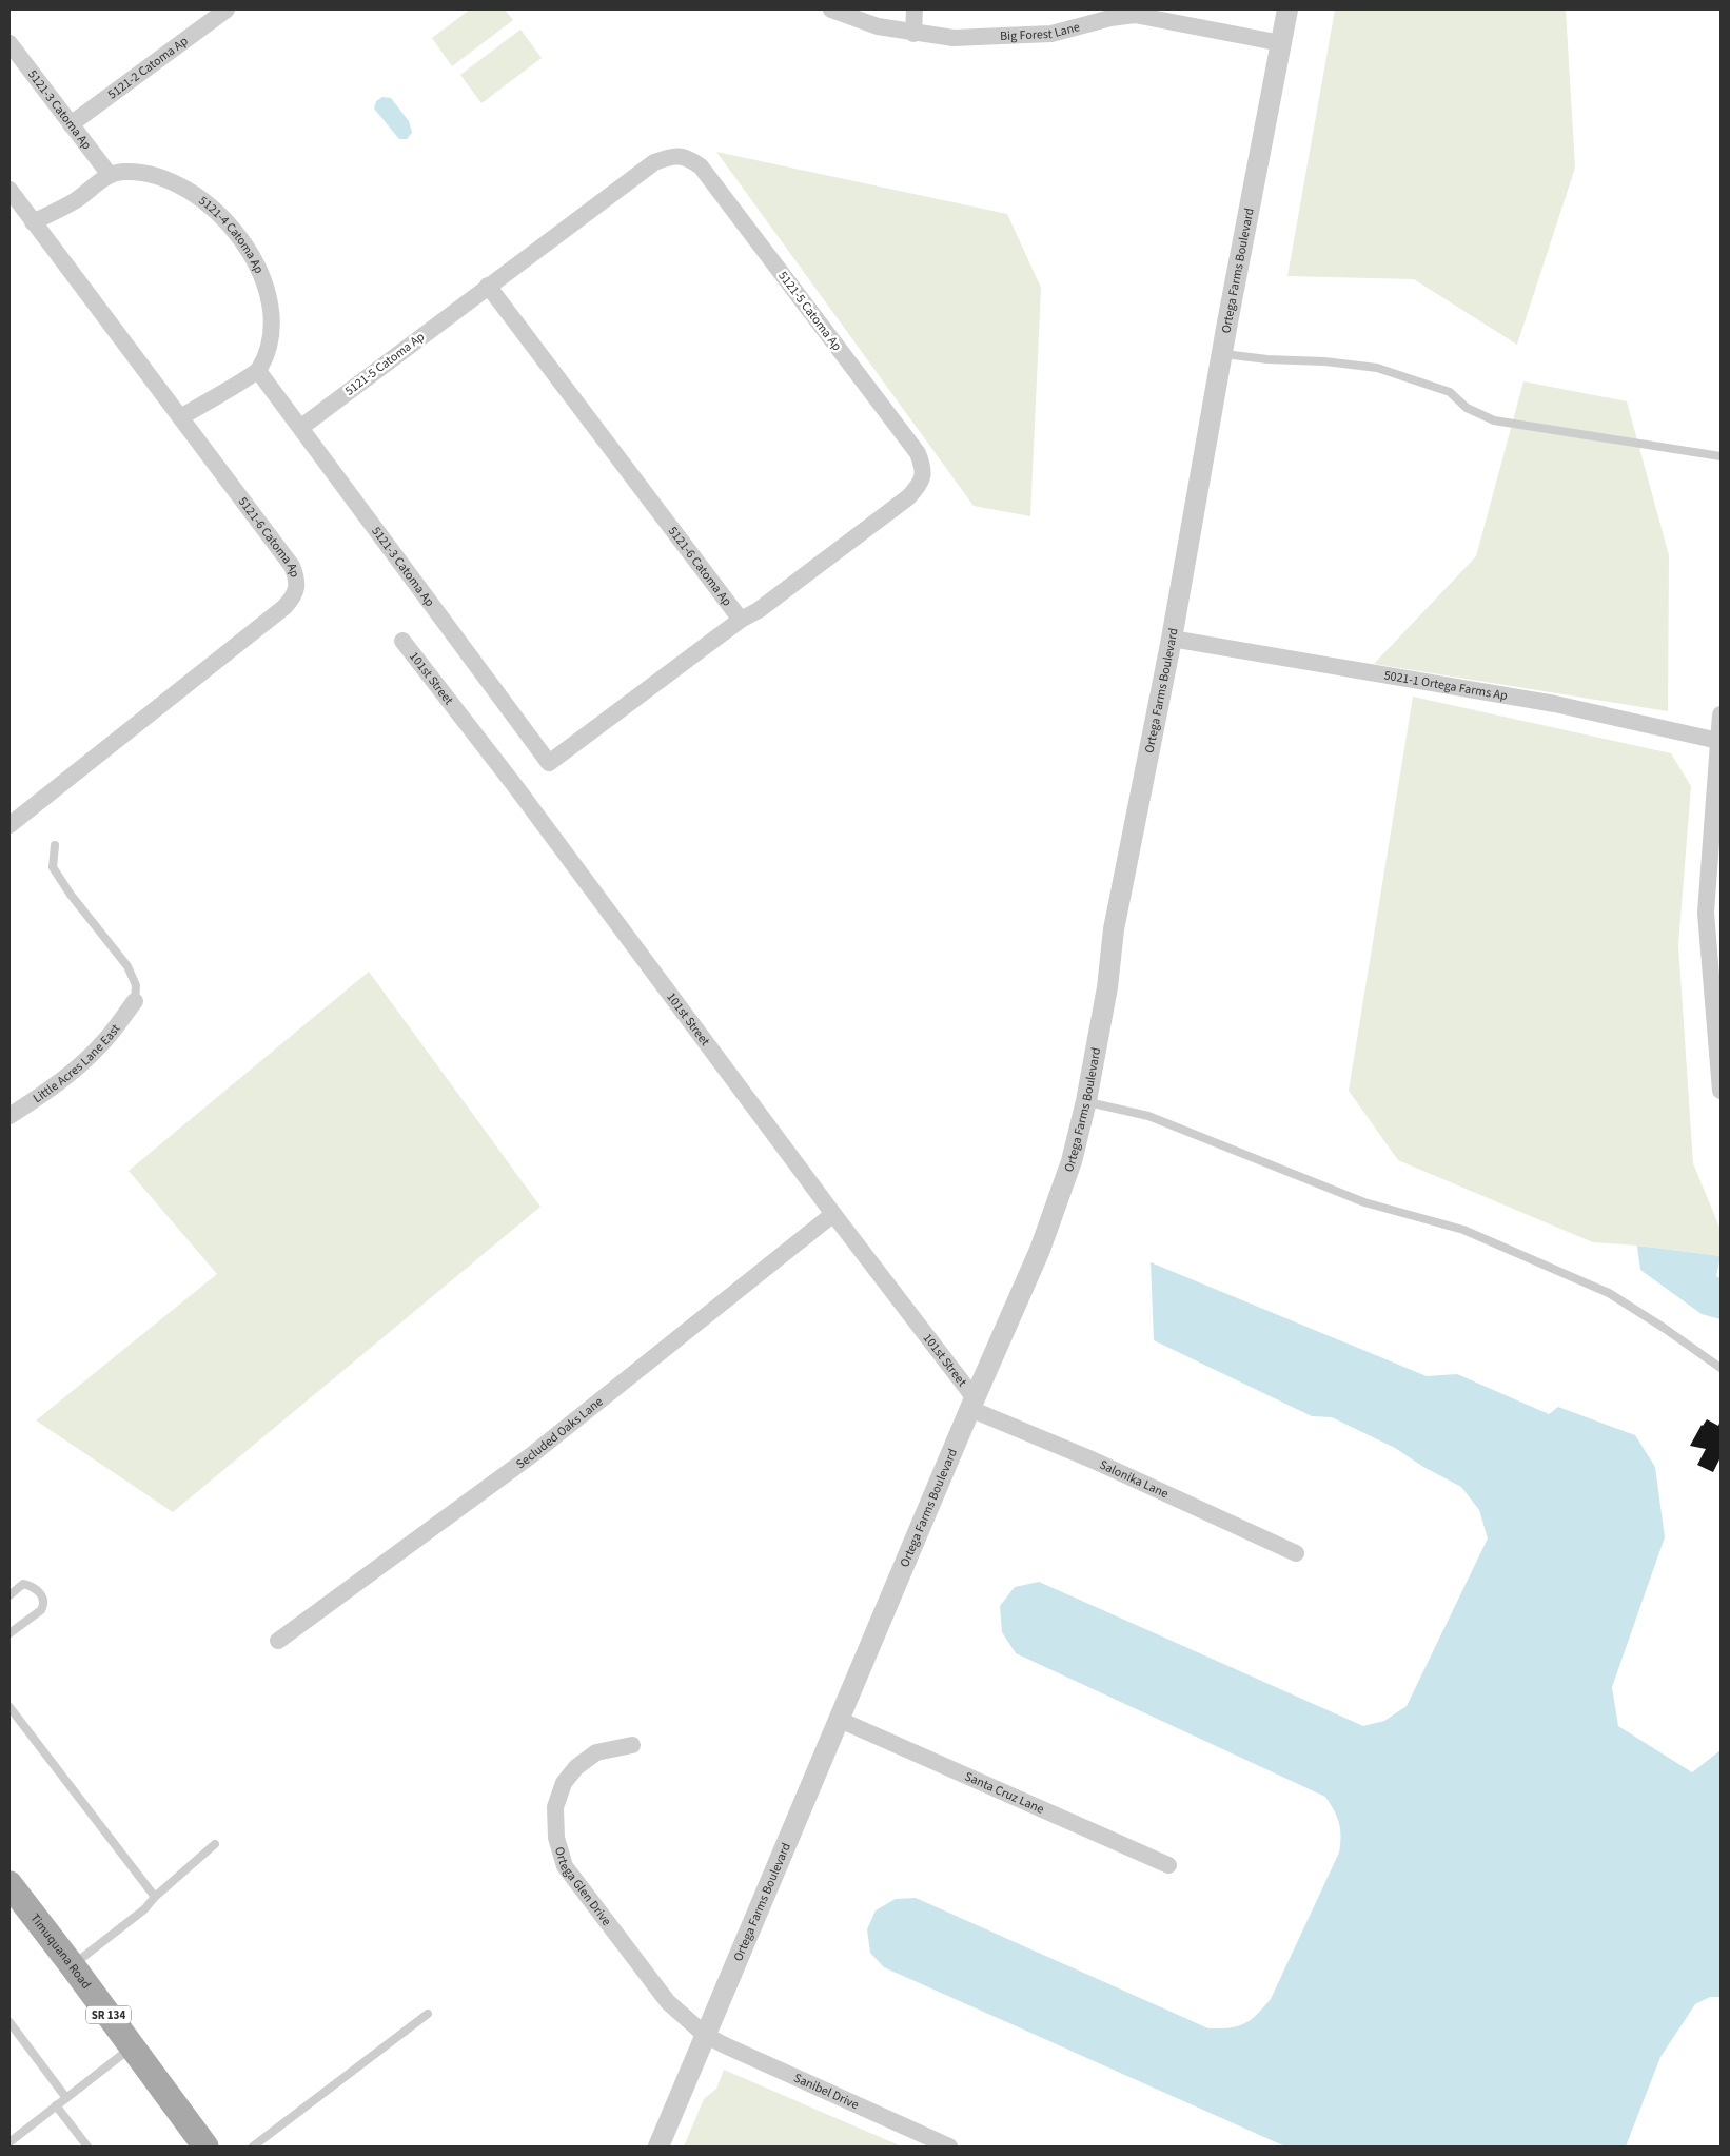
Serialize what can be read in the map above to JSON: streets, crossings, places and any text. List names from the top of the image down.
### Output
{
  "streets": {
    "main road": ["Timuquana Road", "SR 134"],
    "street": [
      "Big Forest Lane",
      "5121-2 Catoma Ap",
      "5121-3 Catoma Ap",
      "5121-4 Catoma Ap",
      "Ortega Farms Boulevard",
      "5121-5 Catoma Ap",
      "5121-6 Catoma Ap",
      "101st Street",
      "5021-1 Ortega Farms Ap",
      "Little Acres Lane East",
      "Secluded Oaks Lane",
      "Salonika Lane",
      "Santa Cruz Lane",
      "Ortega Glen Drive",
      "Sanibel Drive"
    ]
  },
  "crossings": [
    ["Big Forest Lane", "Ortega Farms Boulevard"],
    ["5121-2 Catoma Ap", "5121-3 Catoma Ap"],
    ["5121-3 Catoma Ap", "5121-4 Catoma Ap"],
    ["5121-3 Catoma Ap", "5121-5 Catoma Ap"],
    ["Ortega Farms Boulevard", "101st Street"],
    ["Ortega Farms Boulevard", "5021-1 Ortega Farms Ap"],
    ["Ortega Farms Boulevard", "Salonika Lane"],
    ["Ortega Farms Boulevard", "Santa Cruz Lane"],
    ["Ortega Farms Boulevard", "Ortega Glen Drive"],
    ["Ortega Farms Boulevard", "Sanibel Drive"],
    ["5121-5 Catoma Ap", "5121-6 Catoma Ap"],
    ["101st Street", "Secluded Oaks Lane"],
    ["101st Street", "Salonika Lane"],
    ["Ortega Glen Drive", "Sanibel Drive"]
  ]
}
